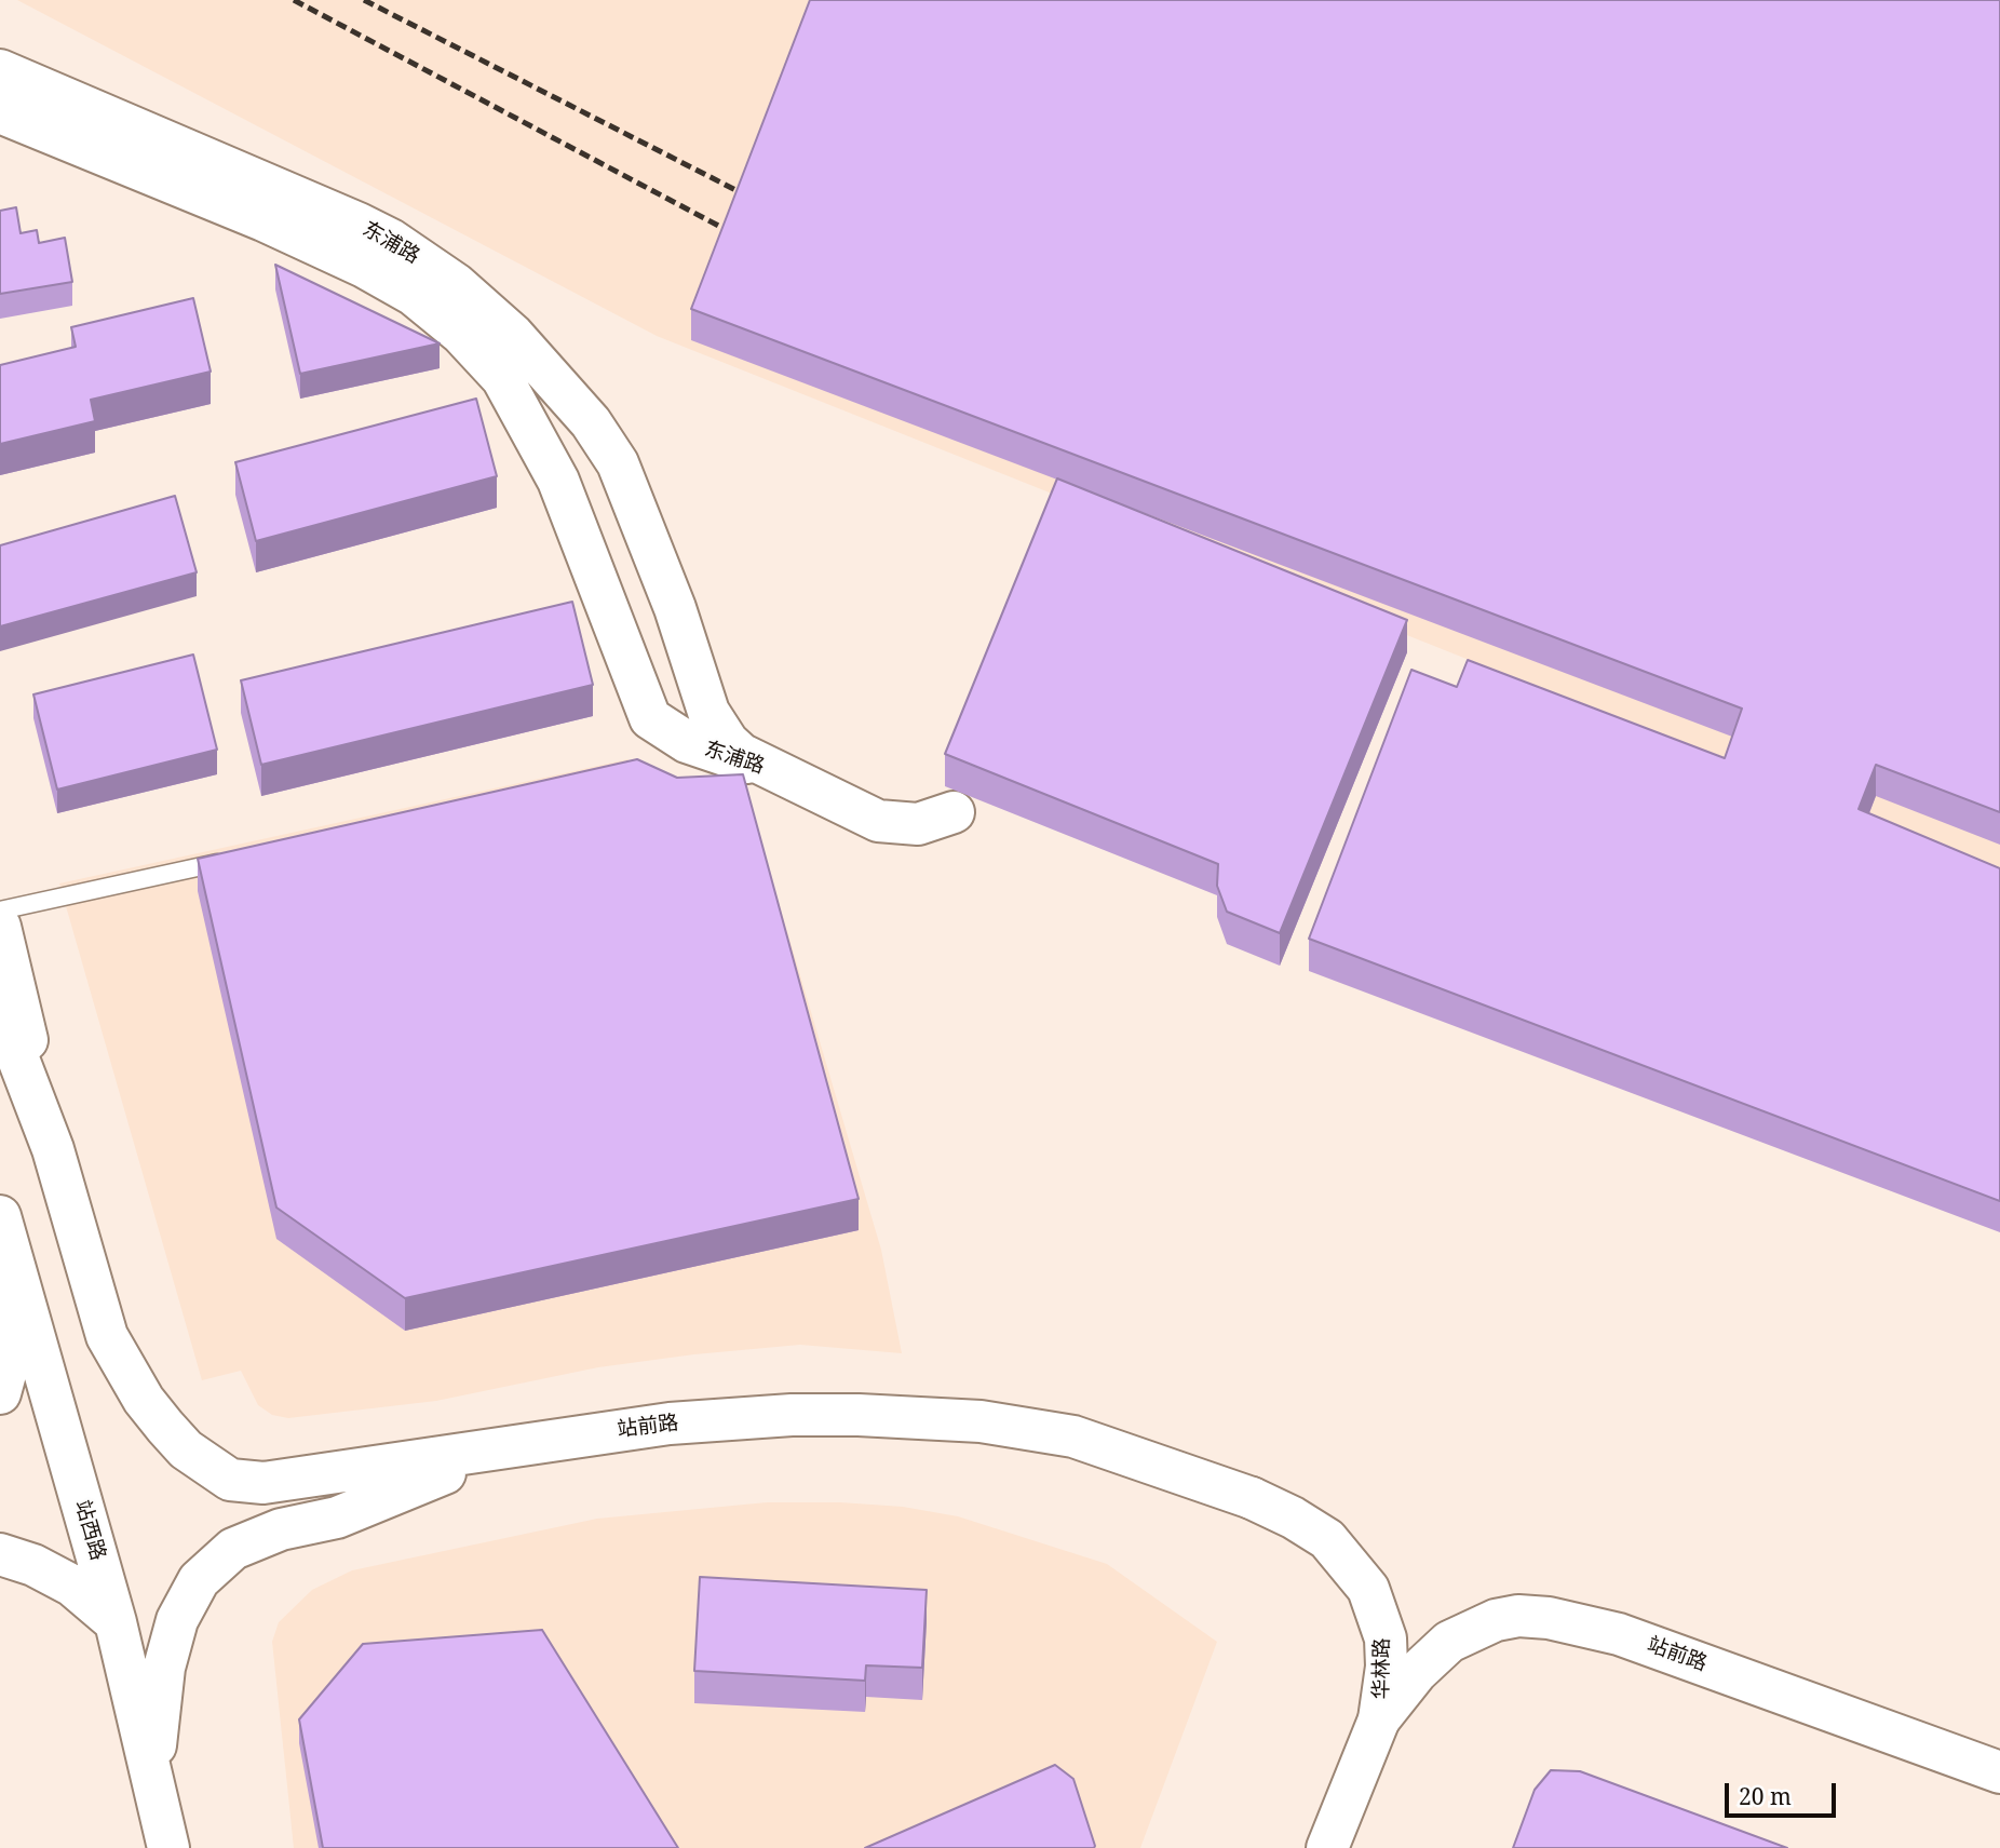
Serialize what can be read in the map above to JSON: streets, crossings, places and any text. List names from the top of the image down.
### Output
{
  "streets": {
    "main road": [
      "东浦路",
      "站前路",
      "站西路",
      "华林路"
    ]
  },
  "crossings": [
    ["站前路", "华林路"]
  ],
  "scale_bar": "20 m"
}
